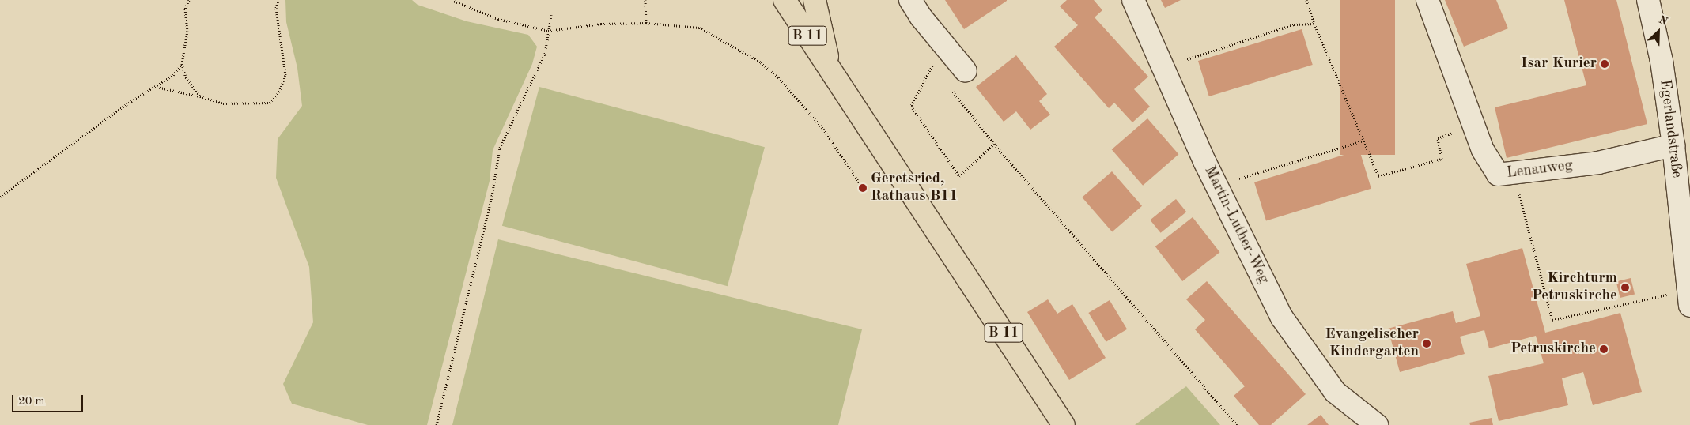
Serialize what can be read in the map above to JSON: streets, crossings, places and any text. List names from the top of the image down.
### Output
{
  "streets": {
    "main road": ["B 11"],
    "street": ["Egerlandstraße", "Lenauweg", "Martin-Luther-Weg"]
  },
  "crossings": [
    ["Egerlandstraße", "Lenauweg"]
  ],
  "places": [
    "Isar Kurier",
    "Geretsried, Rathaus B11",
    "Kirchturm Petruskirche",
    "Evangelischer Kindergarten",
    "Petruskirche"
  ],
  "scale_bar": "20 m",
  "north": "top right"
}
